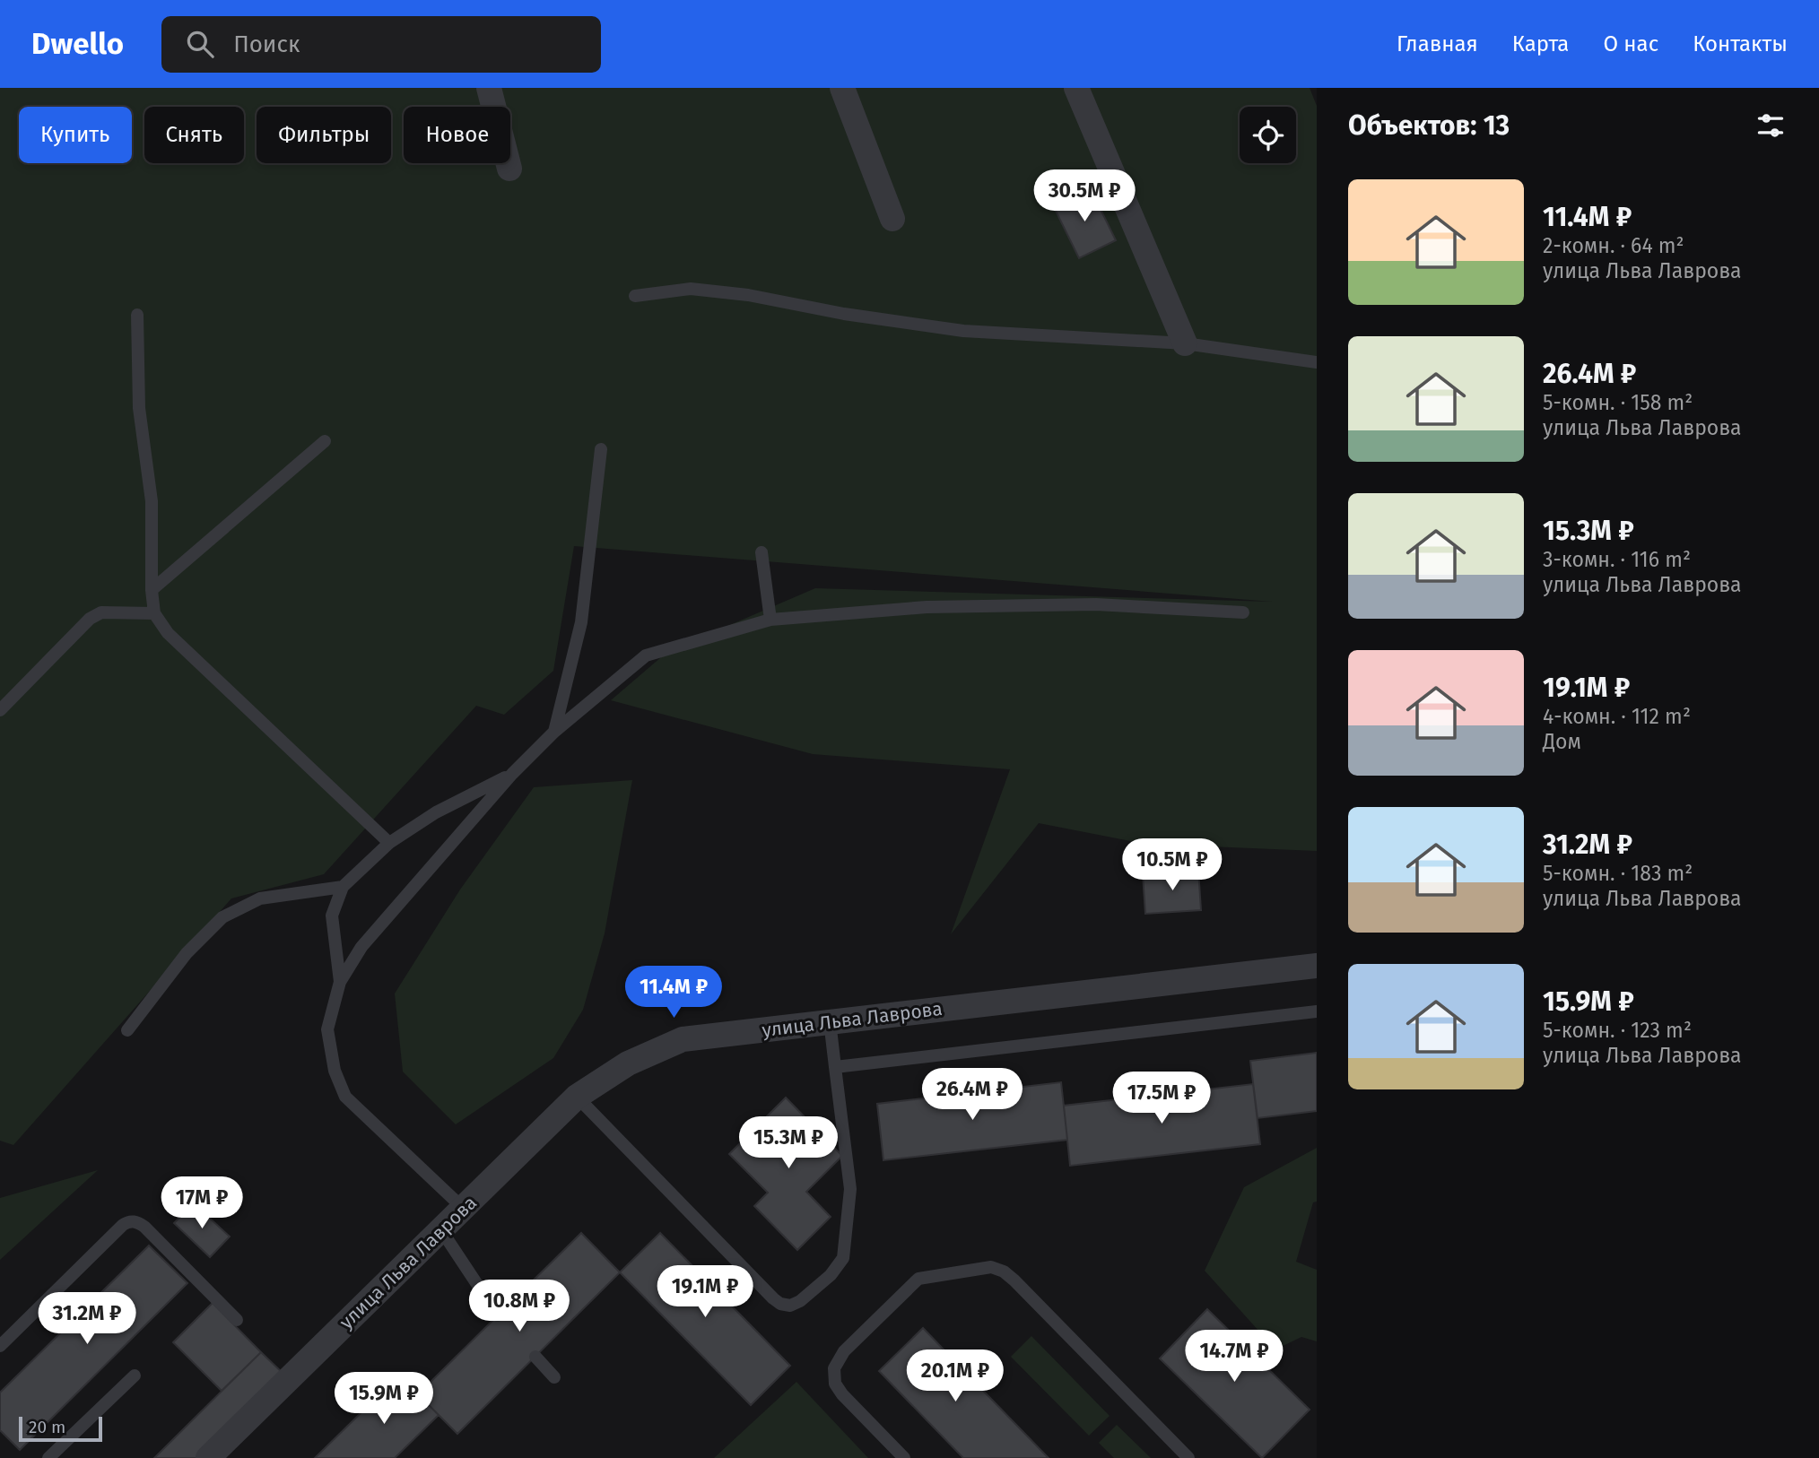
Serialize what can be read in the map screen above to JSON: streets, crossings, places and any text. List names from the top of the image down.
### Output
{
  "streets": {
    "street": ["улица Льва Лаврова"]
  },
  "scale_bar": "20 m",
  "page": {
    "header": "Dwello",
    "search": "Поиск",
    "nav": [
      "Главная",
      "Карта",
      "О нас",
      "Контакты"
    ],
    "heading": "Объектов: 13",
    "chip": [
      "Купить",
      "Снять",
      "Фильтры",
      "Новое"
    ],
    "list": [
      {
        "name": "11.4M ₽",
        "note": "2-комн. · 64 m² · улица Льва Лаврова"
      },
      {
        "name": "26.4M ₽",
        "note": "5-комн. · 158 m² · улица Льва Лаврова"
      },
      {
        "name": "15.3M ₽",
        "note": "3-комн. · 116 m² · улица Льва Лаврова"
      },
      {
        "name": "19.1M ₽",
        "note": "4-комн. · 112 m² · Дом"
      },
      {
        "name": "31.2M ₽",
        "note": "5-комн. · 183 m² · улица Льва Лаврова"
      },
      {
        "name": "15.9M ₽",
        "note": "5-комн. · 123 m² · улица Льва Лаврова"
      }
    ],
    "price": [
      "30.5M ₽",
      "10.5M ₽",
      "11.4M ₽",
      "26.4M ₽",
      "17.5M ₽",
      "15.3M ₽",
      "17M ₽",
      "19.1M ₽",
      "10.8M ₽",
      "31.2M ₽",
      "14.7M ₽",
      "20.1M ₽",
      "15.9M ₽"
    ],
    "scale": "20 m"
  }
}
